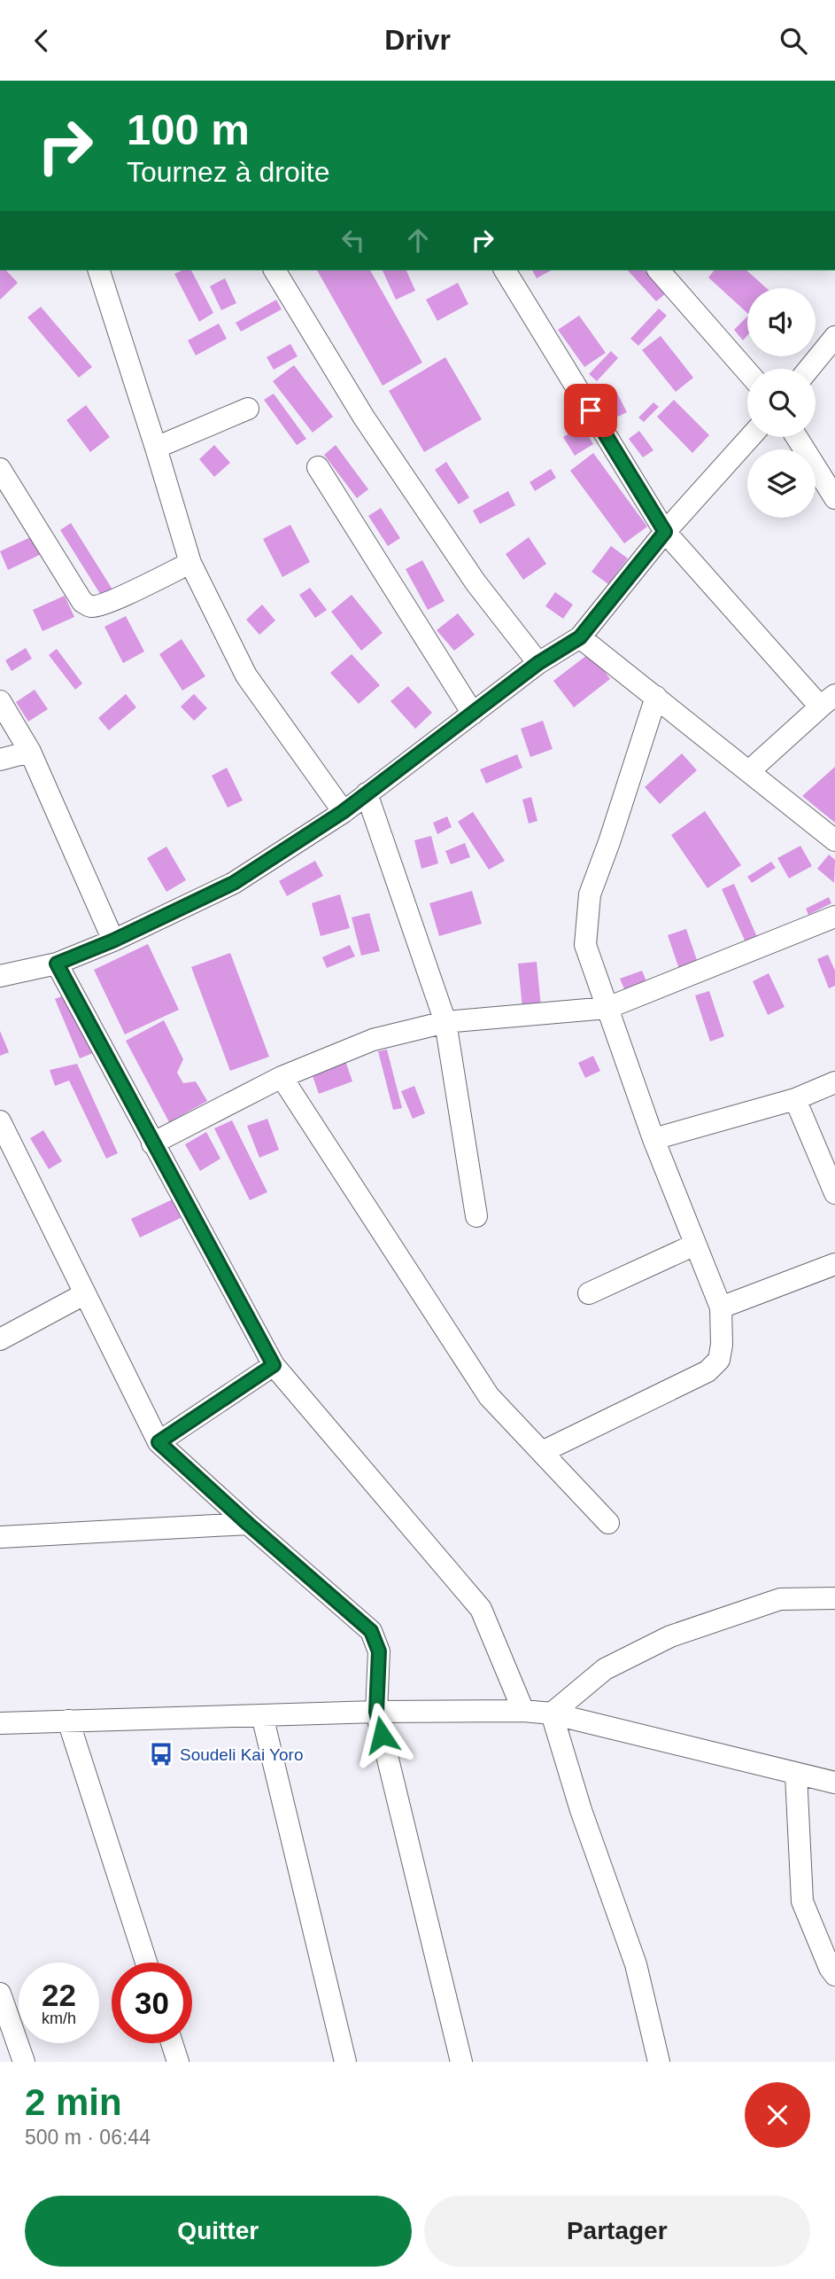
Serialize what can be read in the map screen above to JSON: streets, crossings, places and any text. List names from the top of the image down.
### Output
{
  "places": {
    "bus stop": ["Soudeli Kai Yoro"]
  },
  "page": {
    "header": "Drivr",
    "turn": ["100 m", "Tournez à droite"],
    "speed": "22 km/h",
    "limit": "30",
    "heading": ["2 min", "500 m · 06:44"],
    "buttons": ["Quitter", "Partager"]
  }
}
